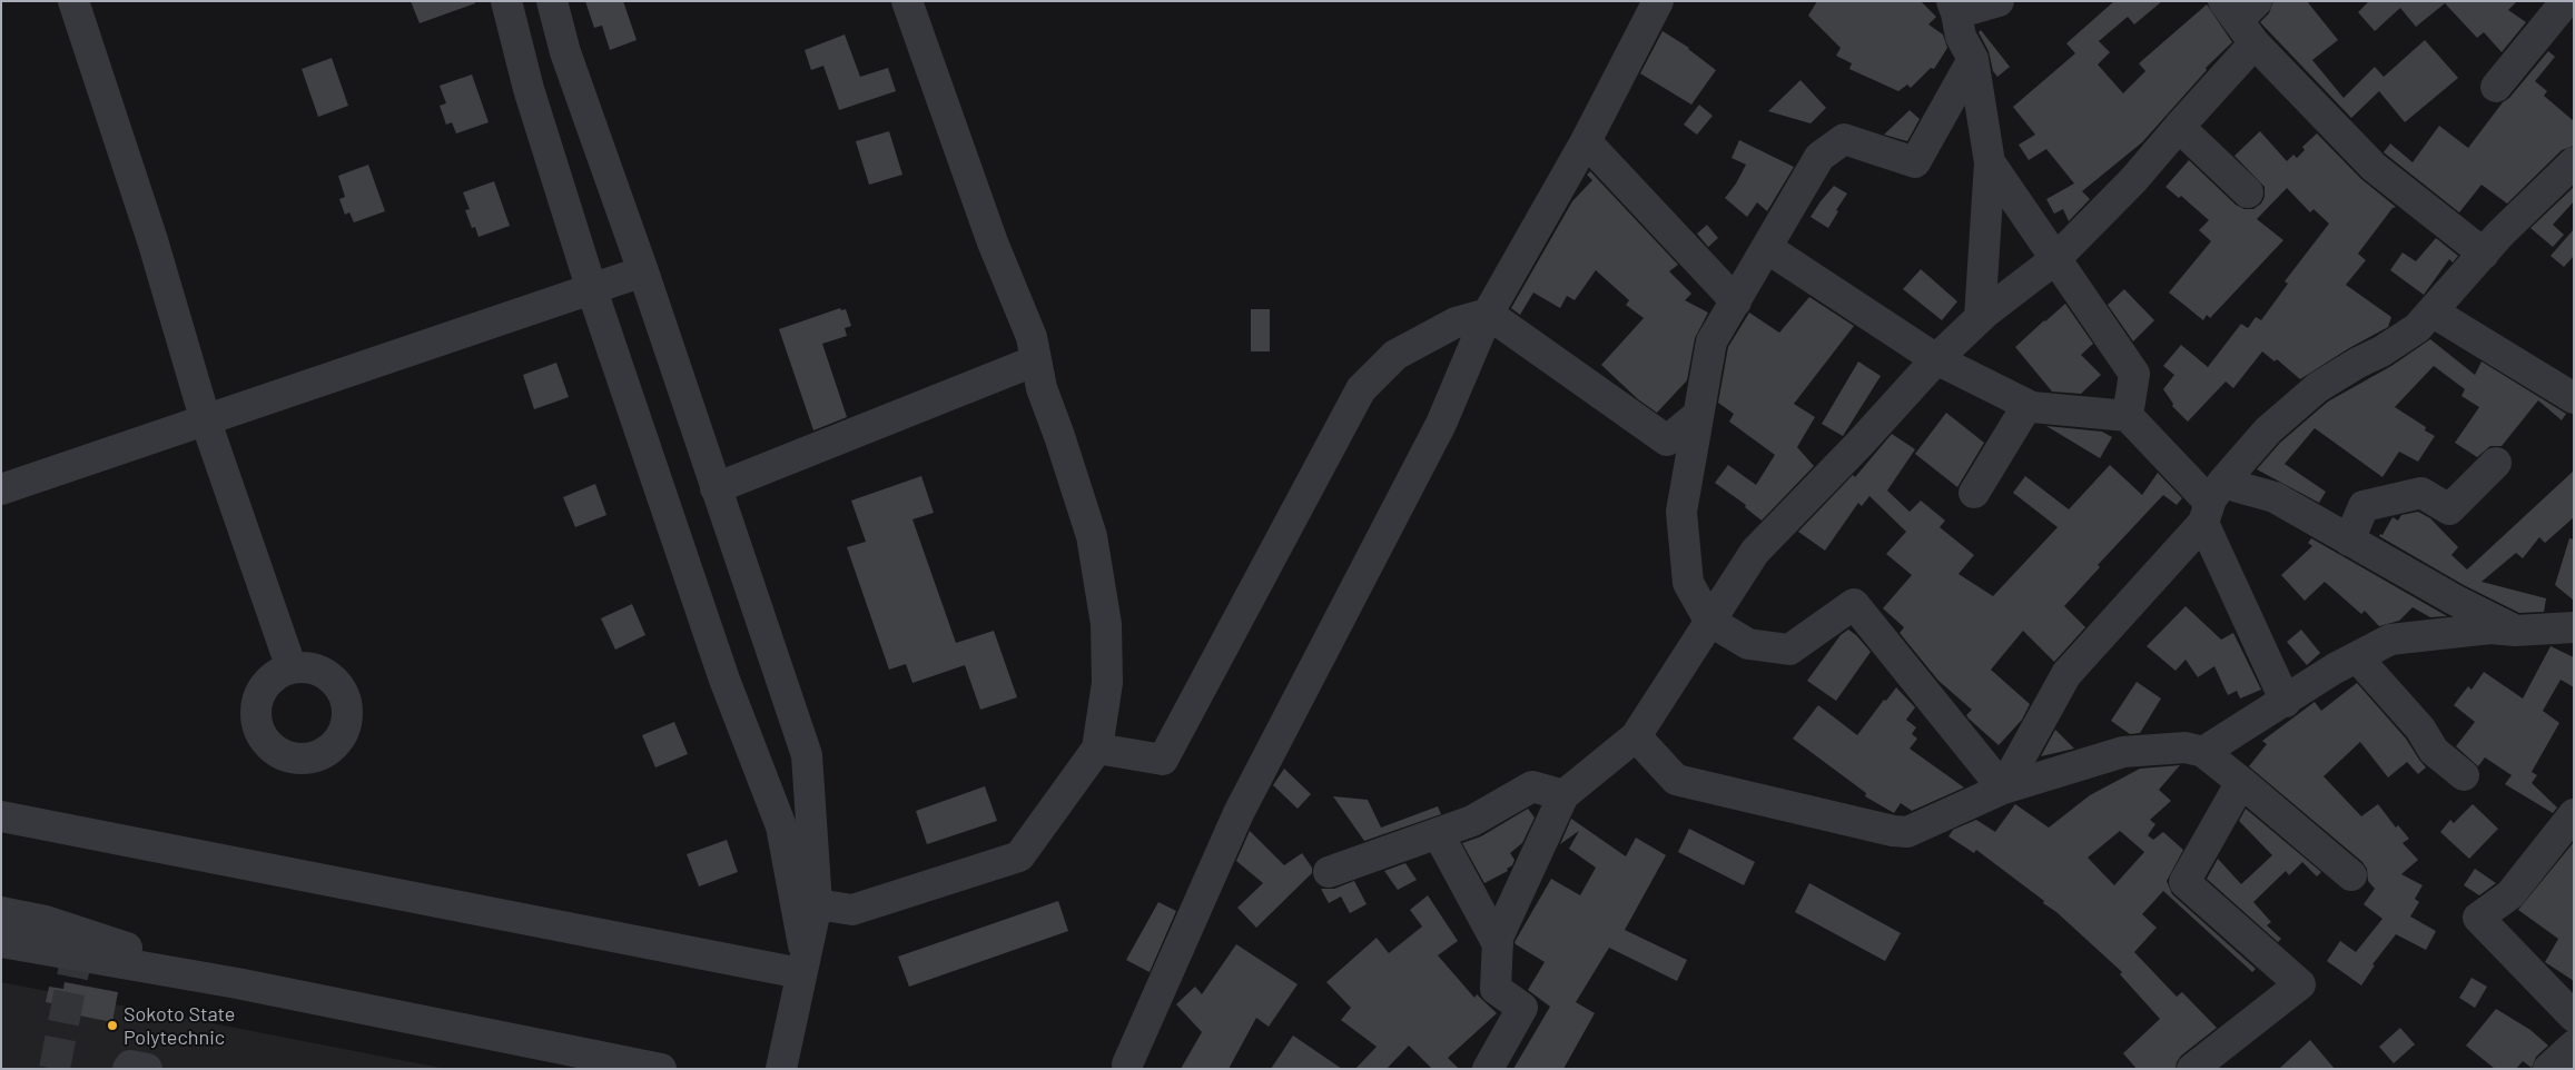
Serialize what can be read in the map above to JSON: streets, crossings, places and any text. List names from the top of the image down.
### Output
{
  "places": ["Sokoto State Polytechnic"]
}
